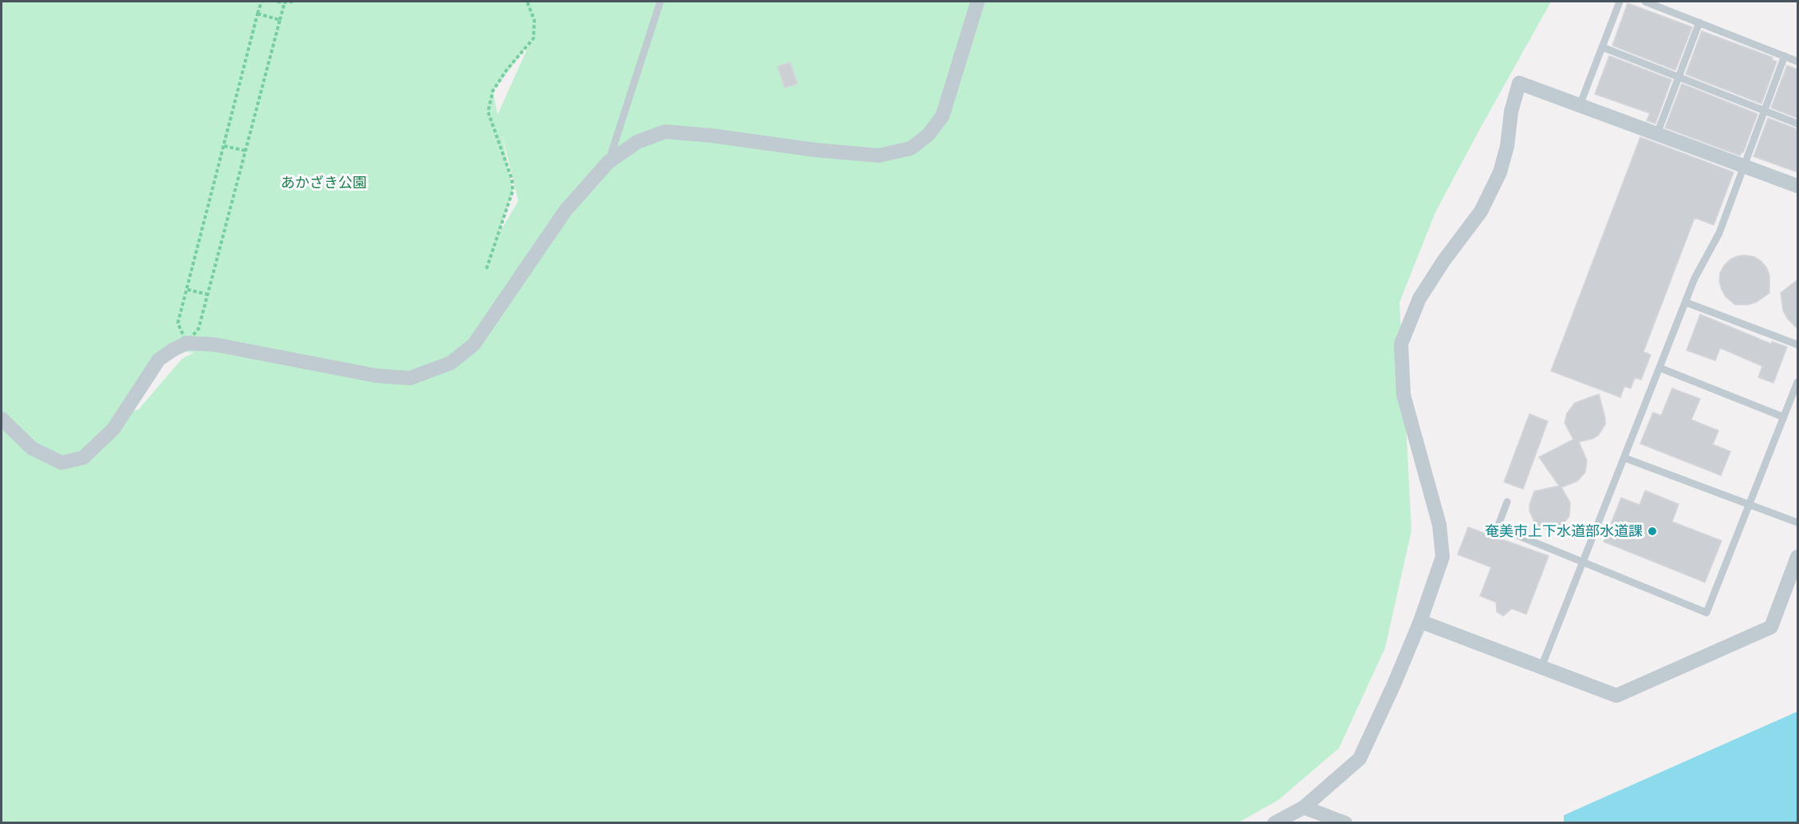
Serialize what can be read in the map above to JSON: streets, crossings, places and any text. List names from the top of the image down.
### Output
{
  "parks": ["あかざき公園"],
  "places": ["奄美市上下水道部水道課"]
}
